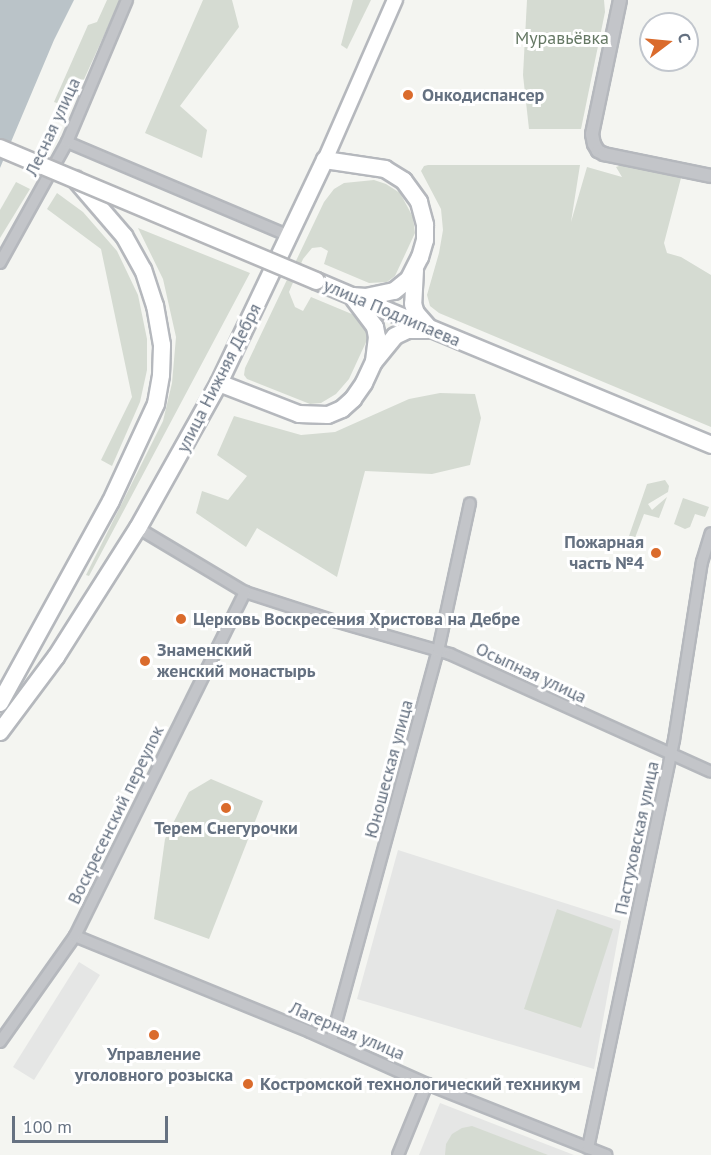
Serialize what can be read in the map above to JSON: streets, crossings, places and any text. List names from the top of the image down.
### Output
{
  "streets": {
    "main road": ["улица Подлипаева", "улица Нижняя Дебря"],
    "street": [
      "Лесная улица",
      "Осыпная улица",
      "Юношеская улица",
      "Воскресенский переулок",
      "Пастуховская улица",
      "Лагерная улица"
    ]
  },
  "crossings": [
    ["улица Нижняя Дебря", "Осыпная улица"],
    ["Осыпная улица", "Юношеская улица"],
    ["Осыпная улица", "Воскресенский переулок"],
    ["Осыпная улица", "Пастуховская улица"],
    ["Юношеская улица", "Лагерная улица"],
    ["Воскресенский переулок", "Лагерная улица"],
    ["Пастуховская улица", "Лагерная улица"]
  ],
  "parks": ["Муравьёвка"],
  "places": [
    "Онкодиспансер",
    "Пожарная часть №4",
    "Церковь Воскресения Христова на Дебре",
    "Знаменский женский монастырь",
    "Терем Cнегурочки",
    "Управление уголовного розыска",
    "Костромской технологический техникум"
  ],
  "scale_bar": "100 m",
  "north": "right"
}
